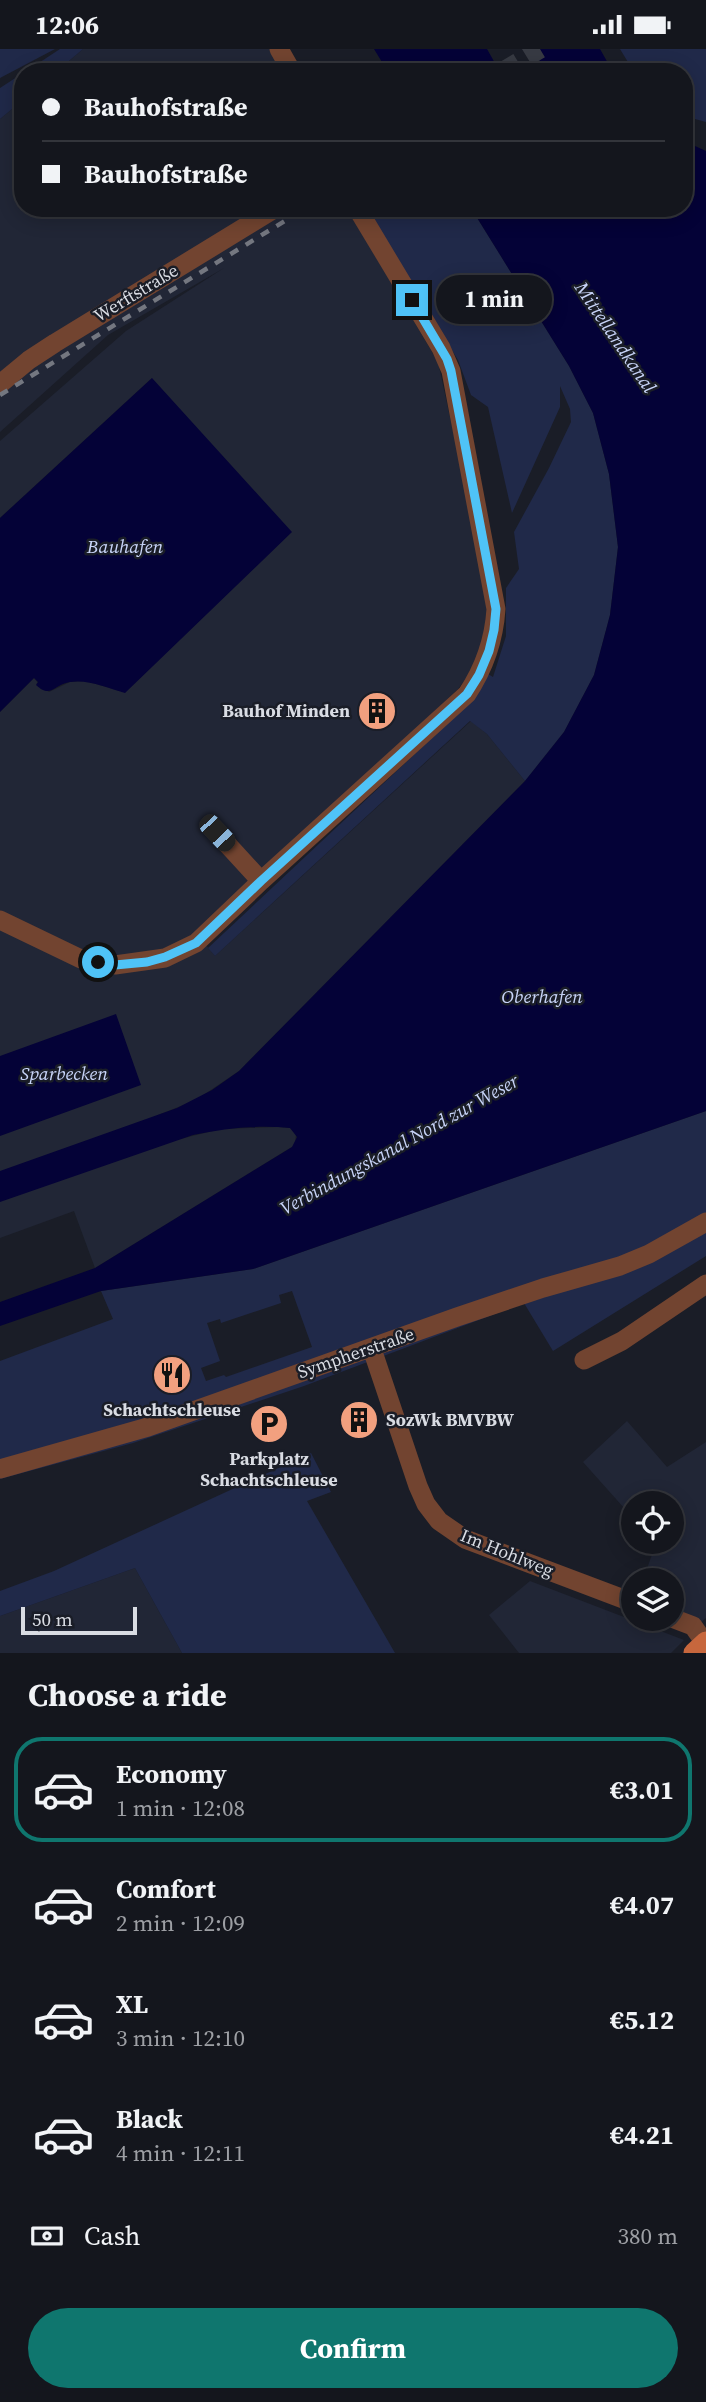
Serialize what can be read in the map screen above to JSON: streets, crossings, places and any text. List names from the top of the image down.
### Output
{
  "streets": {
    "street": ["Werftstraße", "Sympherstraße", "Im Hohlweg"]
  },
  "crossings": [
    ["Sympherstraße", "Im Hohlweg"]
  ],
  "water": [
    "Mittellandkanal",
    "Bauhafen",
    "Oberhafen",
    "Sparbecken",
    "Verbindungskanal Nord zur Weser"
  ],
  "places": {
    "building": ["Bauhof Minden", "SozWk BMVBW"],
    "restaurant": ["Schachtschleuse"],
    "parking": ["Parkplatz Schachtschleuse"]
  },
  "scale_bar": "50 m",
  "page": {
    "status": "12:06",
    "banner": ["Bauhofstraße", "Bauhofstraße"],
    "bubble": "1 min",
    "scale": "50 m",
    "heading": "Choose a ride",
    "list": [
      {
        "name": "Economy",
        "note": "1 min · 12:08",
        "value": "€3.01"
      },
      {
        "name": "Comfort",
        "note": "2 min · 12:09",
        "value": "€4.07"
      },
      {
        "name": "XL",
        "note": "3 min · 12:10",
        "value": "€5.12"
      },
      {
        "name": "Black",
        "note": "4 min · 12:11",
        "value": "€4.21"
      }
    ],
    "pay": ["Cash", "380 m"],
    "buttons": "Confirm"
  }
}
